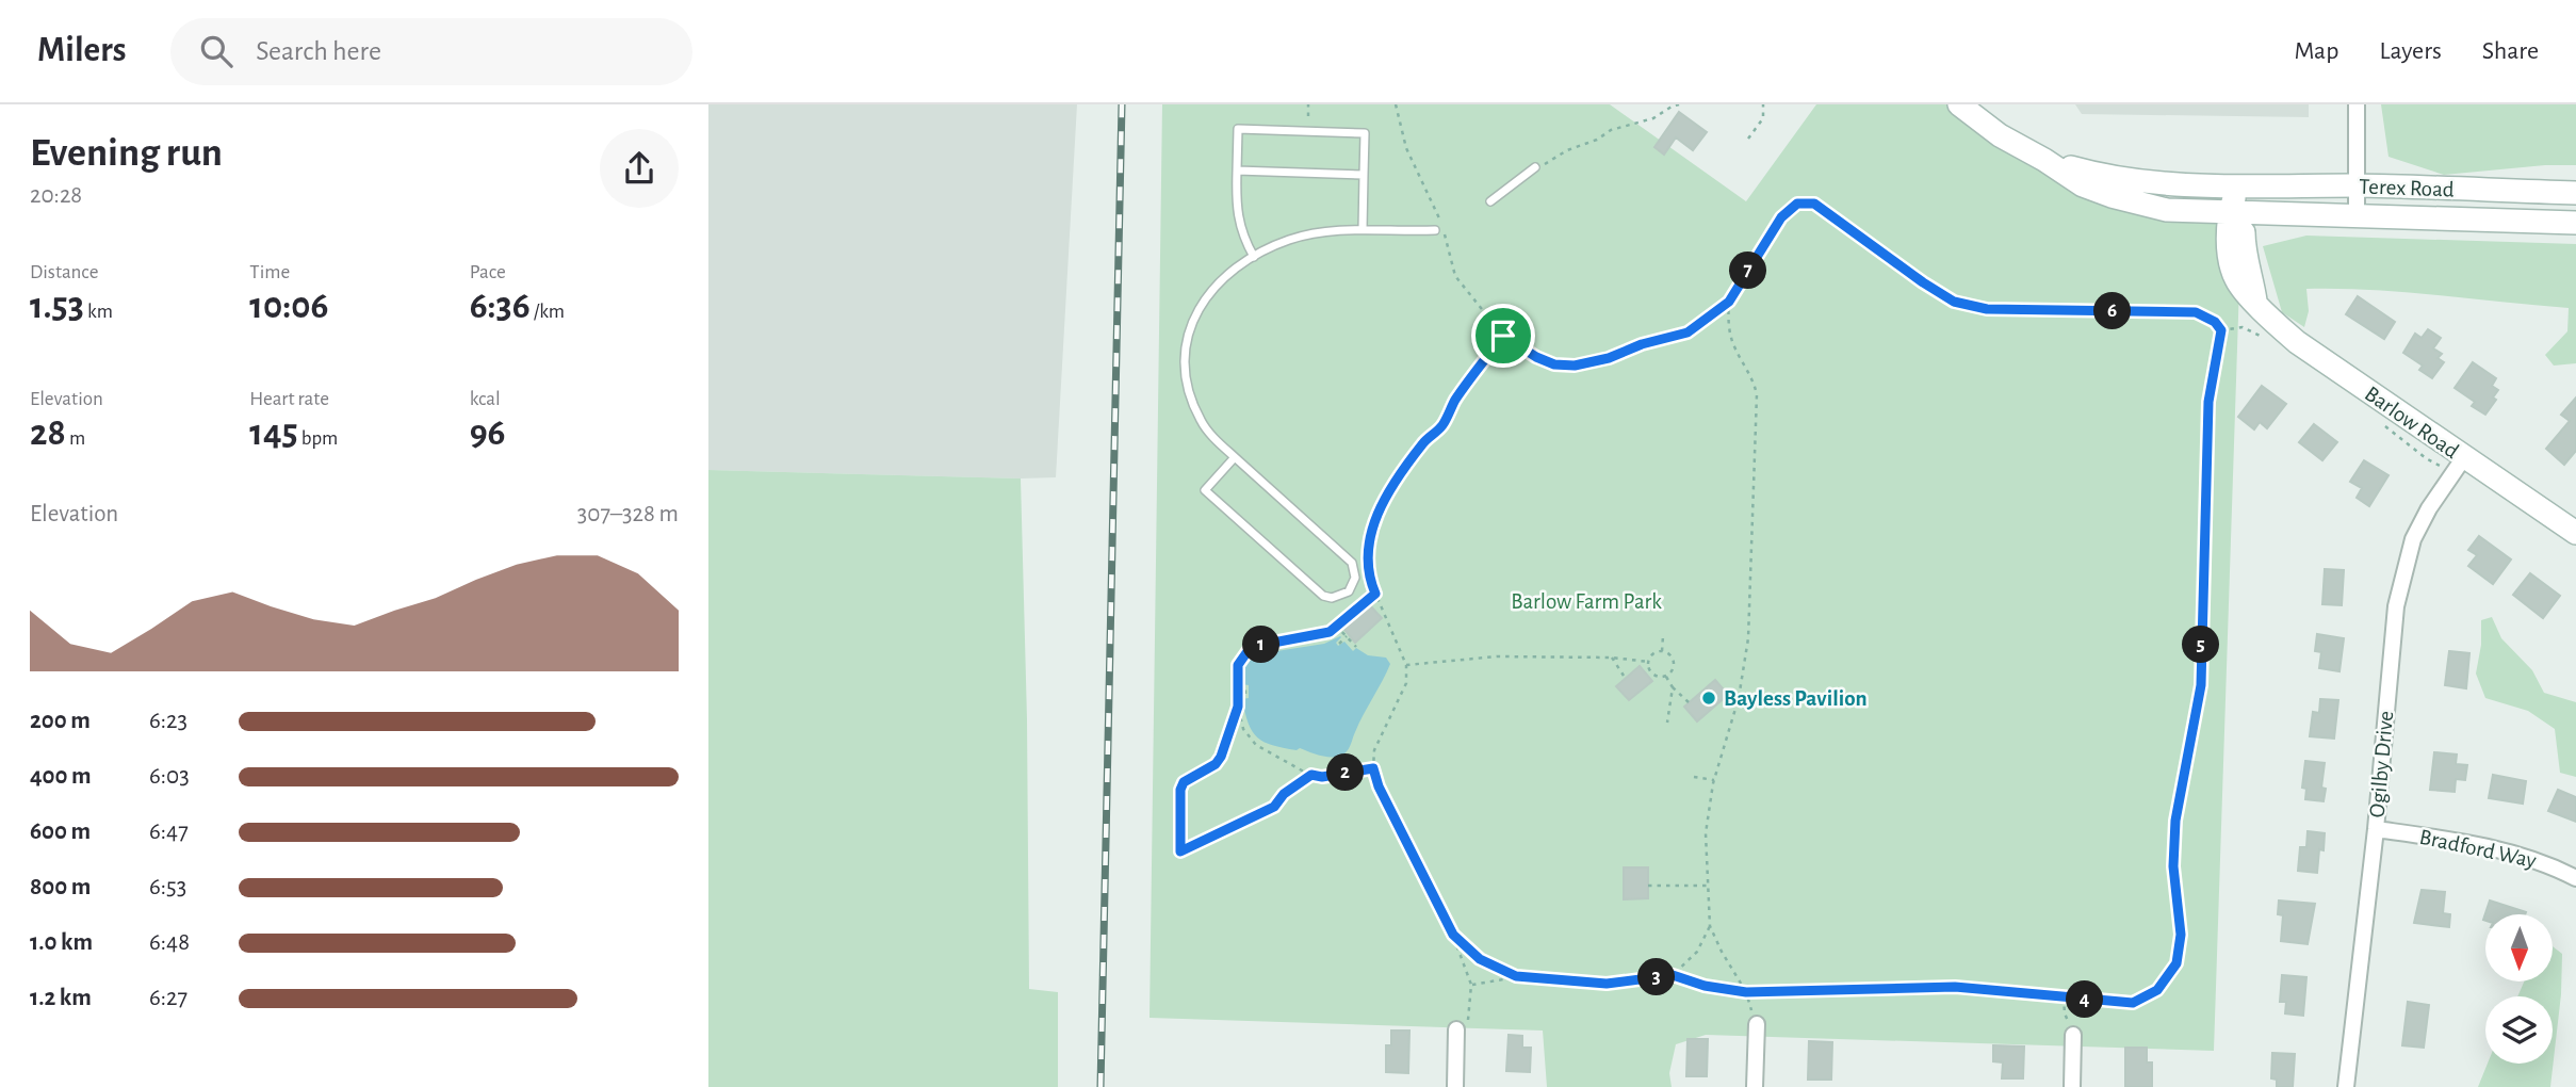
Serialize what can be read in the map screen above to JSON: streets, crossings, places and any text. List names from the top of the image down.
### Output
{
  "streets": {
    "street": [
      "Terex Road",
      "Barlow Road",
      "Ogilby Drive",
      "Bradford Way"
    ]
  },
  "crossings": [
    ["Terex Road", "Barlow Road"],
    ["Barlow Road", "Ogilby Drive"],
    ["Ogilby Drive", "Bradford Way"]
  ],
  "parks": ["Barlow Farm Park"],
  "places": ["Bayless Pavilion"],
  "north": "bottom",
  "page": {
    "header": "Milers",
    "search": "Search here",
    "nav": ["Map", "Layers", "Share"],
    "heading": ["Evening run", "20:28"],
    "stats": [
      ["Distance", "1.53 km"],
      ["Time", "10:06"],
      ["Pace", "6:36 /km"],
      ["Elevation", "28 m"],
      ["Heart rate", "145 bpm"],
      ["kcal", "96"]
    ],
    "pins": [
      "7",
      "6",
      "1",
      "5",
      "2",
      "3",
      "4"
    ],
    "chart": ["Elevation", "307–328 m"],
    "list": [
      {
        "name": "200 m",
        "note": "6:23"
      },
      {
        "name": "400 m",
        "note": "6:03"
      },
      {
        "name": "600 m",
        "note": "6:47"
      },
      {
        "name": "800 m",
        "note": "6:53"
      },
      {
        "name": "1.0 km",
        "note": "6:48"
      },
      {
        "name": "1.2 km",
        "note": "6:27"
      }
    ]
  }
}
